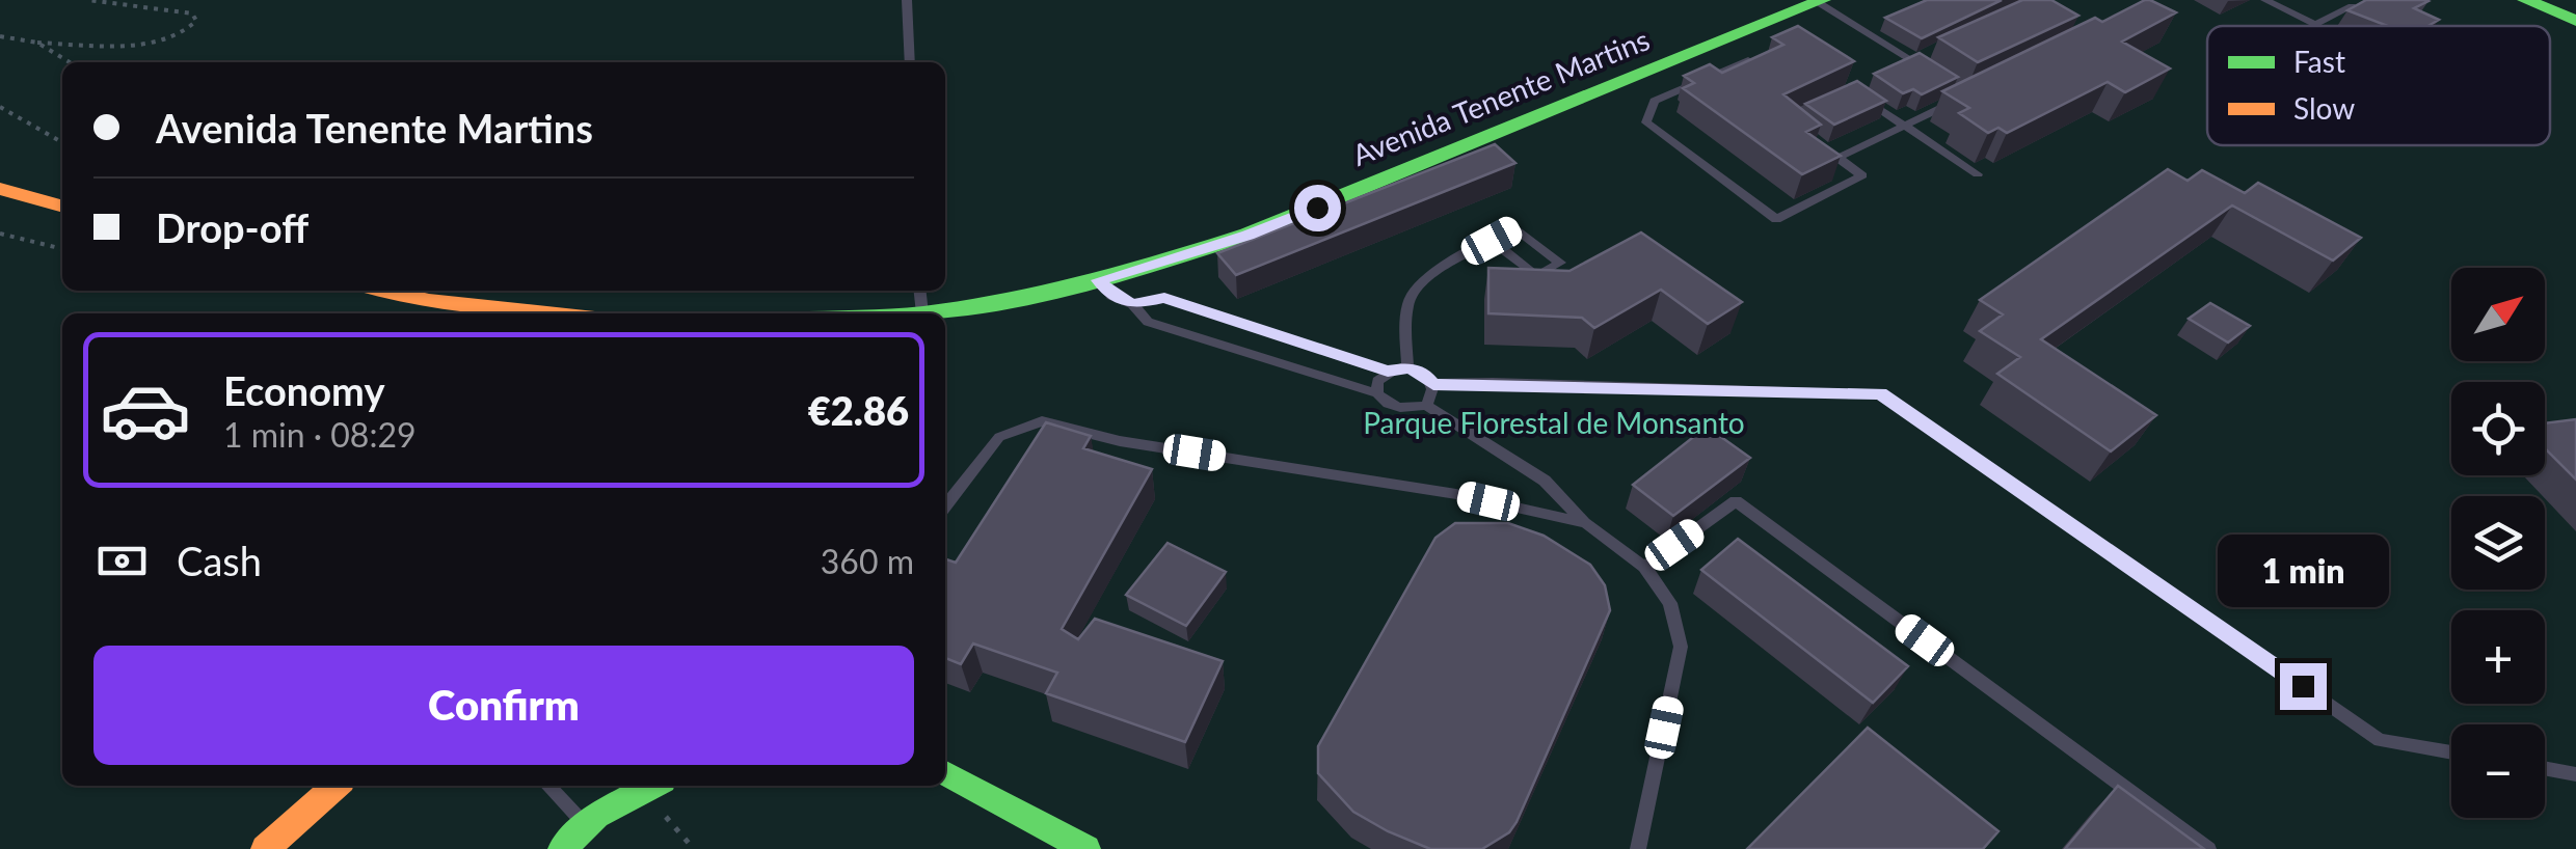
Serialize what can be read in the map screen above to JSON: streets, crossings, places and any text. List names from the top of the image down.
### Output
{
  "streets": {
    "street": ["Avenida Tenente Martins"]
  },
  "parks": ["Parque Florestal de Monsanto"],
  "legend": ["Fast", "Slow"],
  "north": "top right",
  "page": {
    "banner": ["Avenida Tenente Martins", "Drop-off"],
    "map_buttons": ["+", "−"],
    "list": [
      {
        "name": "Economy",
        "note": "1 min · 08:29",
        "value": "€2.86"
      }
    ],
    "pay": ["Cash", "360 m"],
    "bubble": "1 min",
    "buttons": "Confirm"
  }
}
